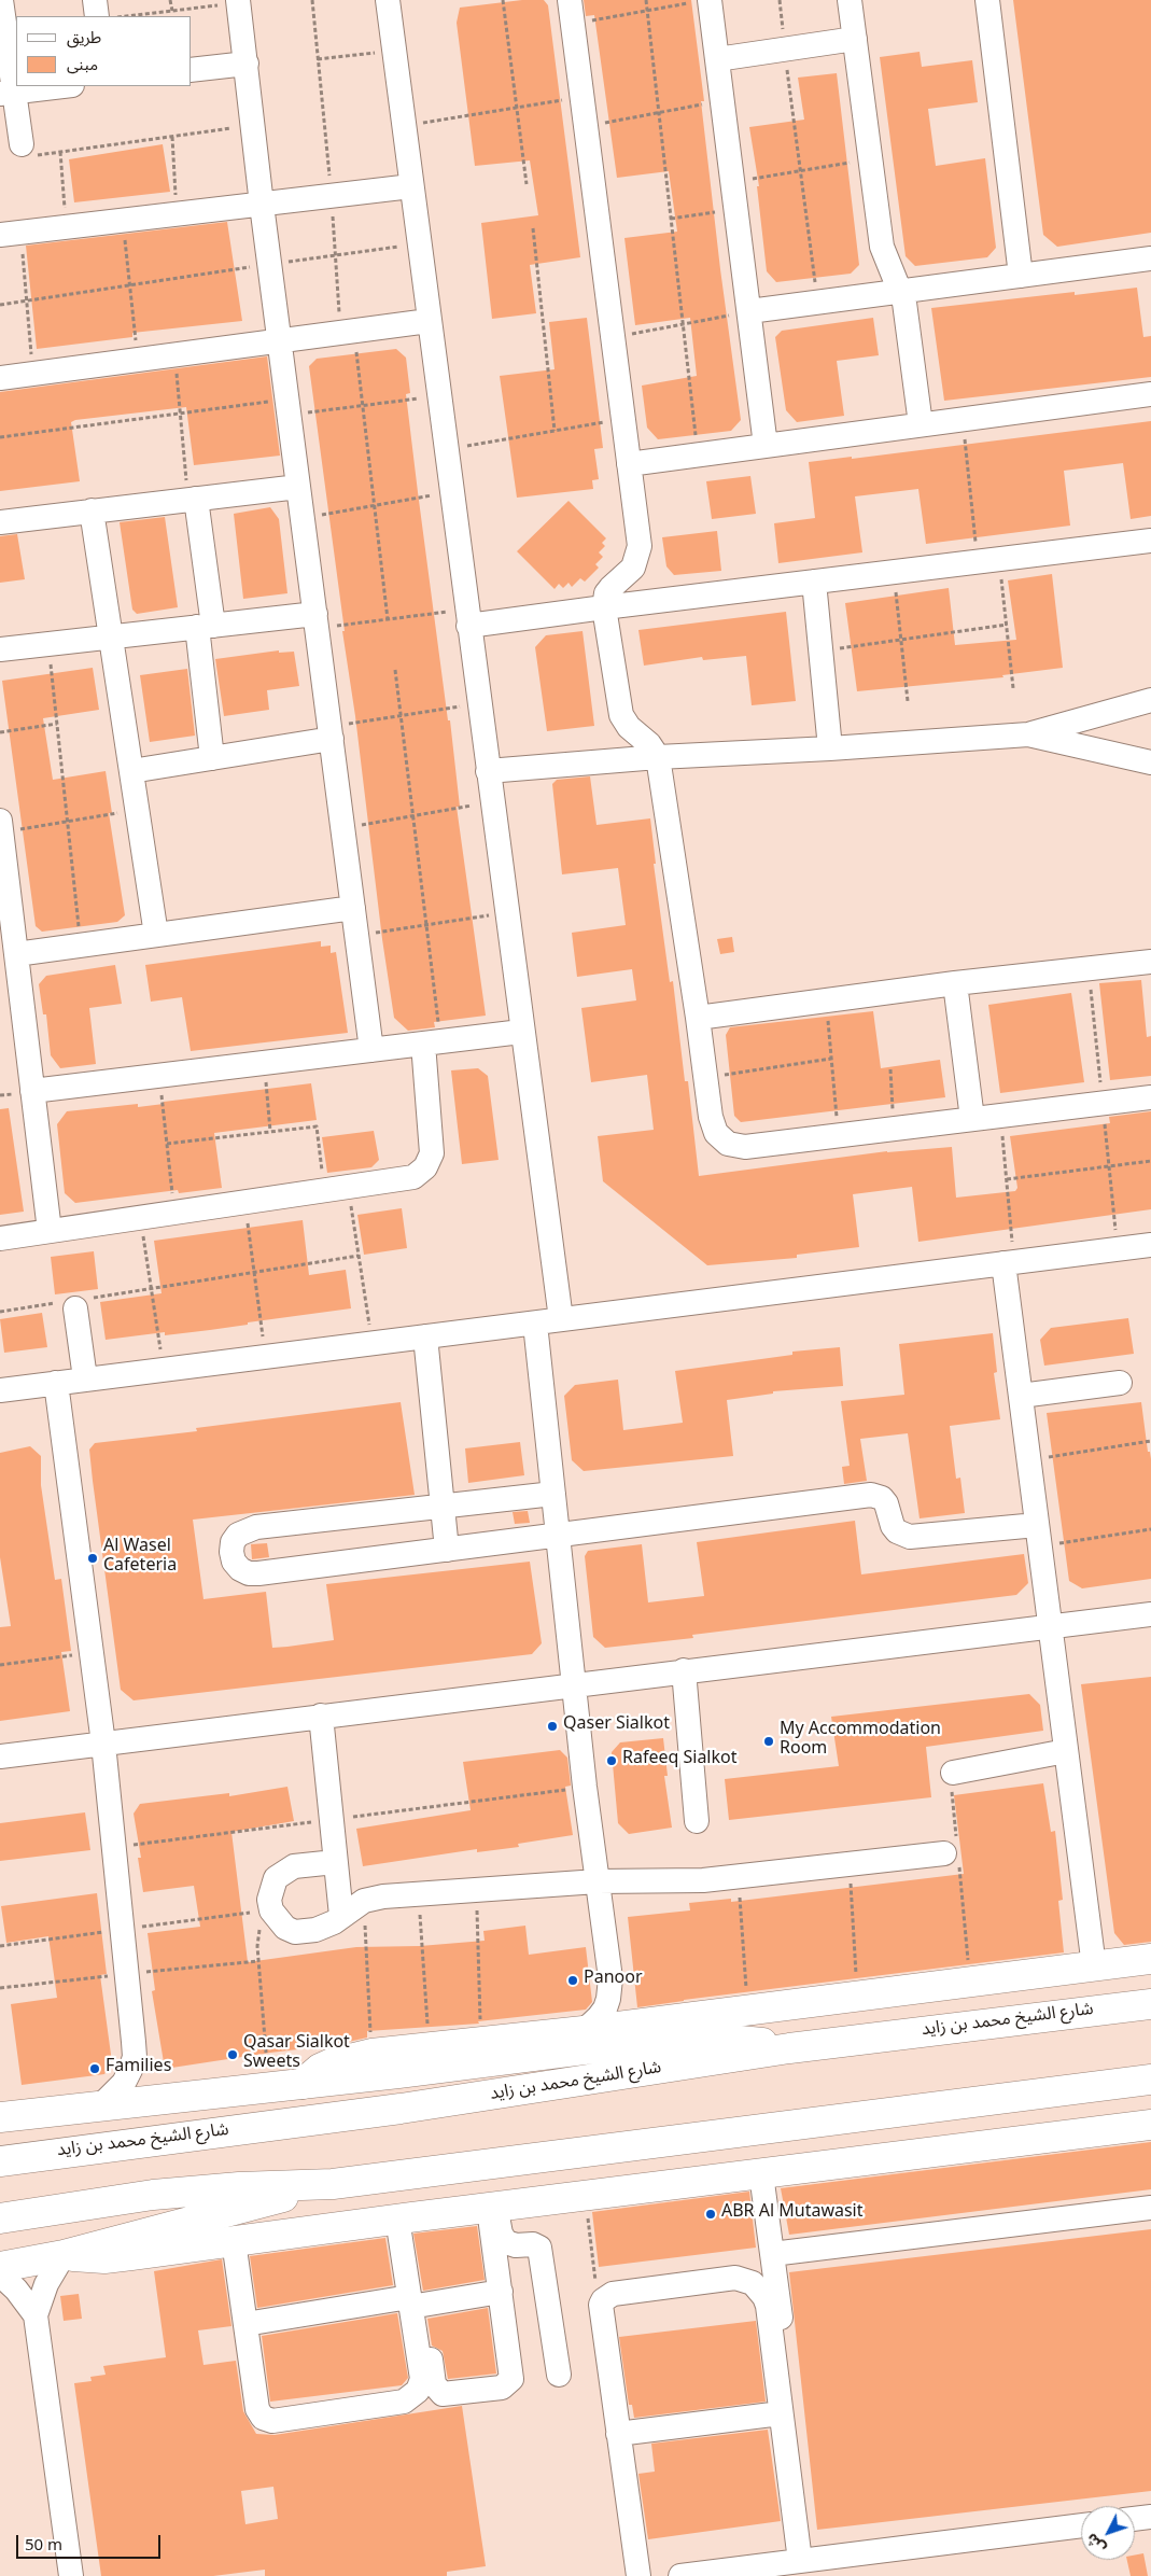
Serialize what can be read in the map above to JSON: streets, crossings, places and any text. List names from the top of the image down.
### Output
{
  "streets": {
    "main road": ["شارع الشيخ محمد بن زايد"]
  },
  "places": [
    "Al Wasel Cafeteria",
    "Qaser Sialkot",
    "My Accommodation Room",
    "Rafeeq Sialkot",
    "Panoor",
    "Qasar Sialkot Sweets",
    "Families",
    "ABR Al Mutawasit"
  ],
  "legend": ["طريق", "مبنى"],
  "scale_bar": "50 m",
  "north": "bottom left"
}
